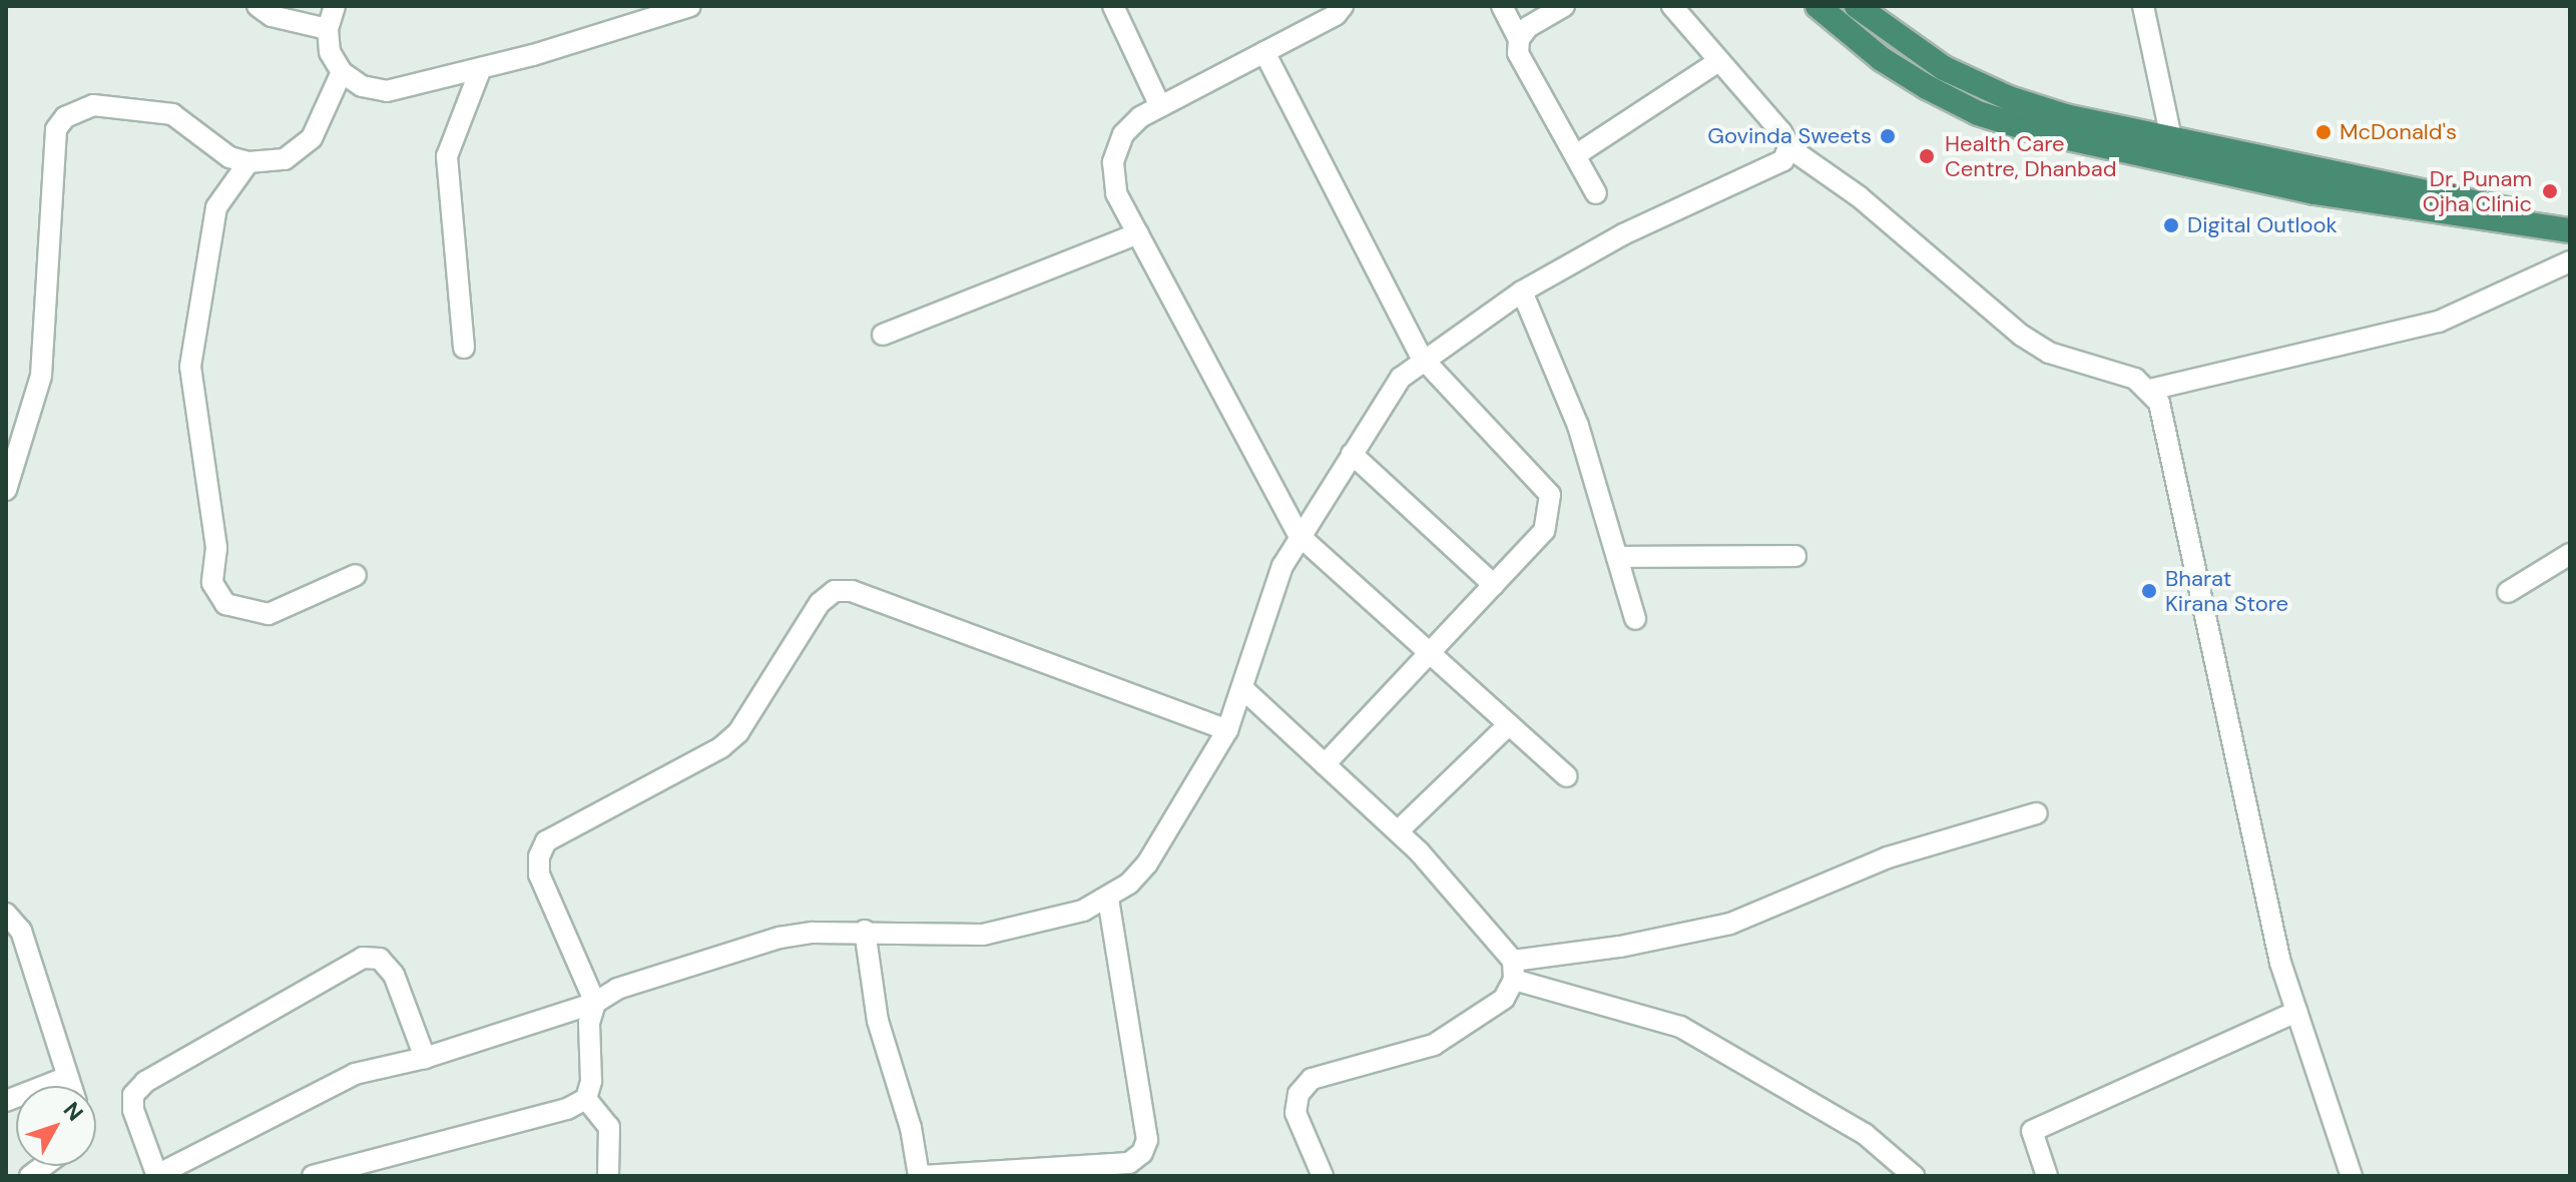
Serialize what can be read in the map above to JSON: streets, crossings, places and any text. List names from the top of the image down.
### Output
{
  "places": [
    "McDonald's",
    "Govinda Sweets",
    "Health Care Centre, Dhanbad",
    "Dr. Punam Ojha Clinic",
    "Digital Outlook",
    "Bharat Kirana Store"
  ],
  "north": "top right"
}
